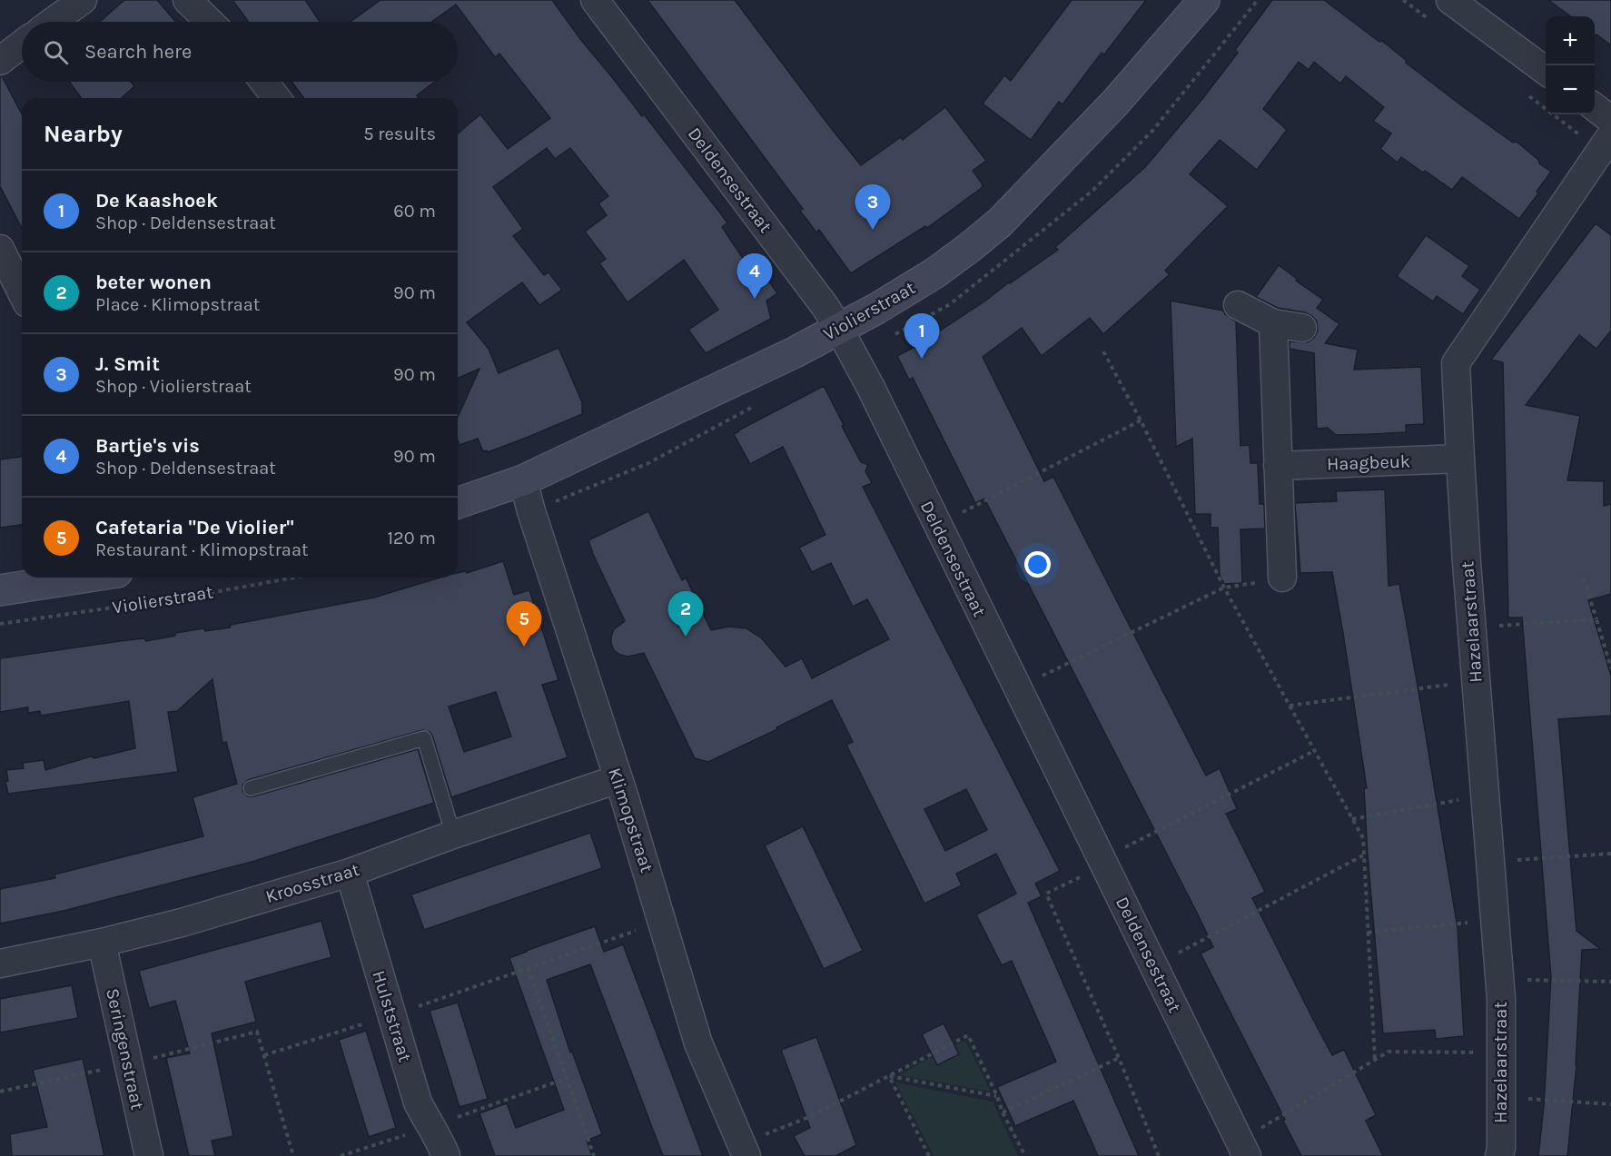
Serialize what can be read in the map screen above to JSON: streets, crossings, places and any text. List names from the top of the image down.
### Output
{
  "streets": {
    "main road": ["Violierstraat"],
    "street": [
      "Deldensestraat",
      "Haagbeuk",
      "Hazelaarstraat",
      "Klimopstraat",
      "Kroosstraat",
      "Hulststraat",
      "Seringenstraat"
    ]
  },
  "crossings": [
    ["Deldensestraat", "Violierstraat"],
    ["Violierstraat", "Klimopstraat"],
    ["Haagbeuk", "Hazelaarstraat"],
    ["Klimopstraat", "Kroosstraat"],
    ["Kroosstraat", "Hulststraat"],
    ["Kroosstraat", "Seringenstraat"]
  ],
  "page": {
    "map_buttons": ["+", "−"],
    "search": "Search here",
    "heading": ["Nearby", "5 results"],
    "list": [
      {
        "mark": "1",
        "name": "De Kaashoek",
        "note": "Shop · Deldensestraat",
        "value": "60 m"
      },
      {
        "mark": "2",
        "name": "beter wonen",
        "note": "Place · Klimopstraat",
        "value": "90 m"
      },
      {
        "mark": "3",
        "name": "J. Smit",
        "note": "Shop · Violierstraat",
        "value": "90 m"
      },
      {
        "mark": "4",
        "name": "Bartje's vis",
        "note": "Shop · Deldensestraat",
        "value": "90 m"
      },
      {
        "mark": "5",
        "name": "Cafetaria \"De Violier\"",
        "note": "Restaurant · Klimopstraat",
        "value": "120 m"
      }
    ],
    "pins": [
      "3",
      "4",
      "1",
      "2",
      "5"
    ]
  }
}
